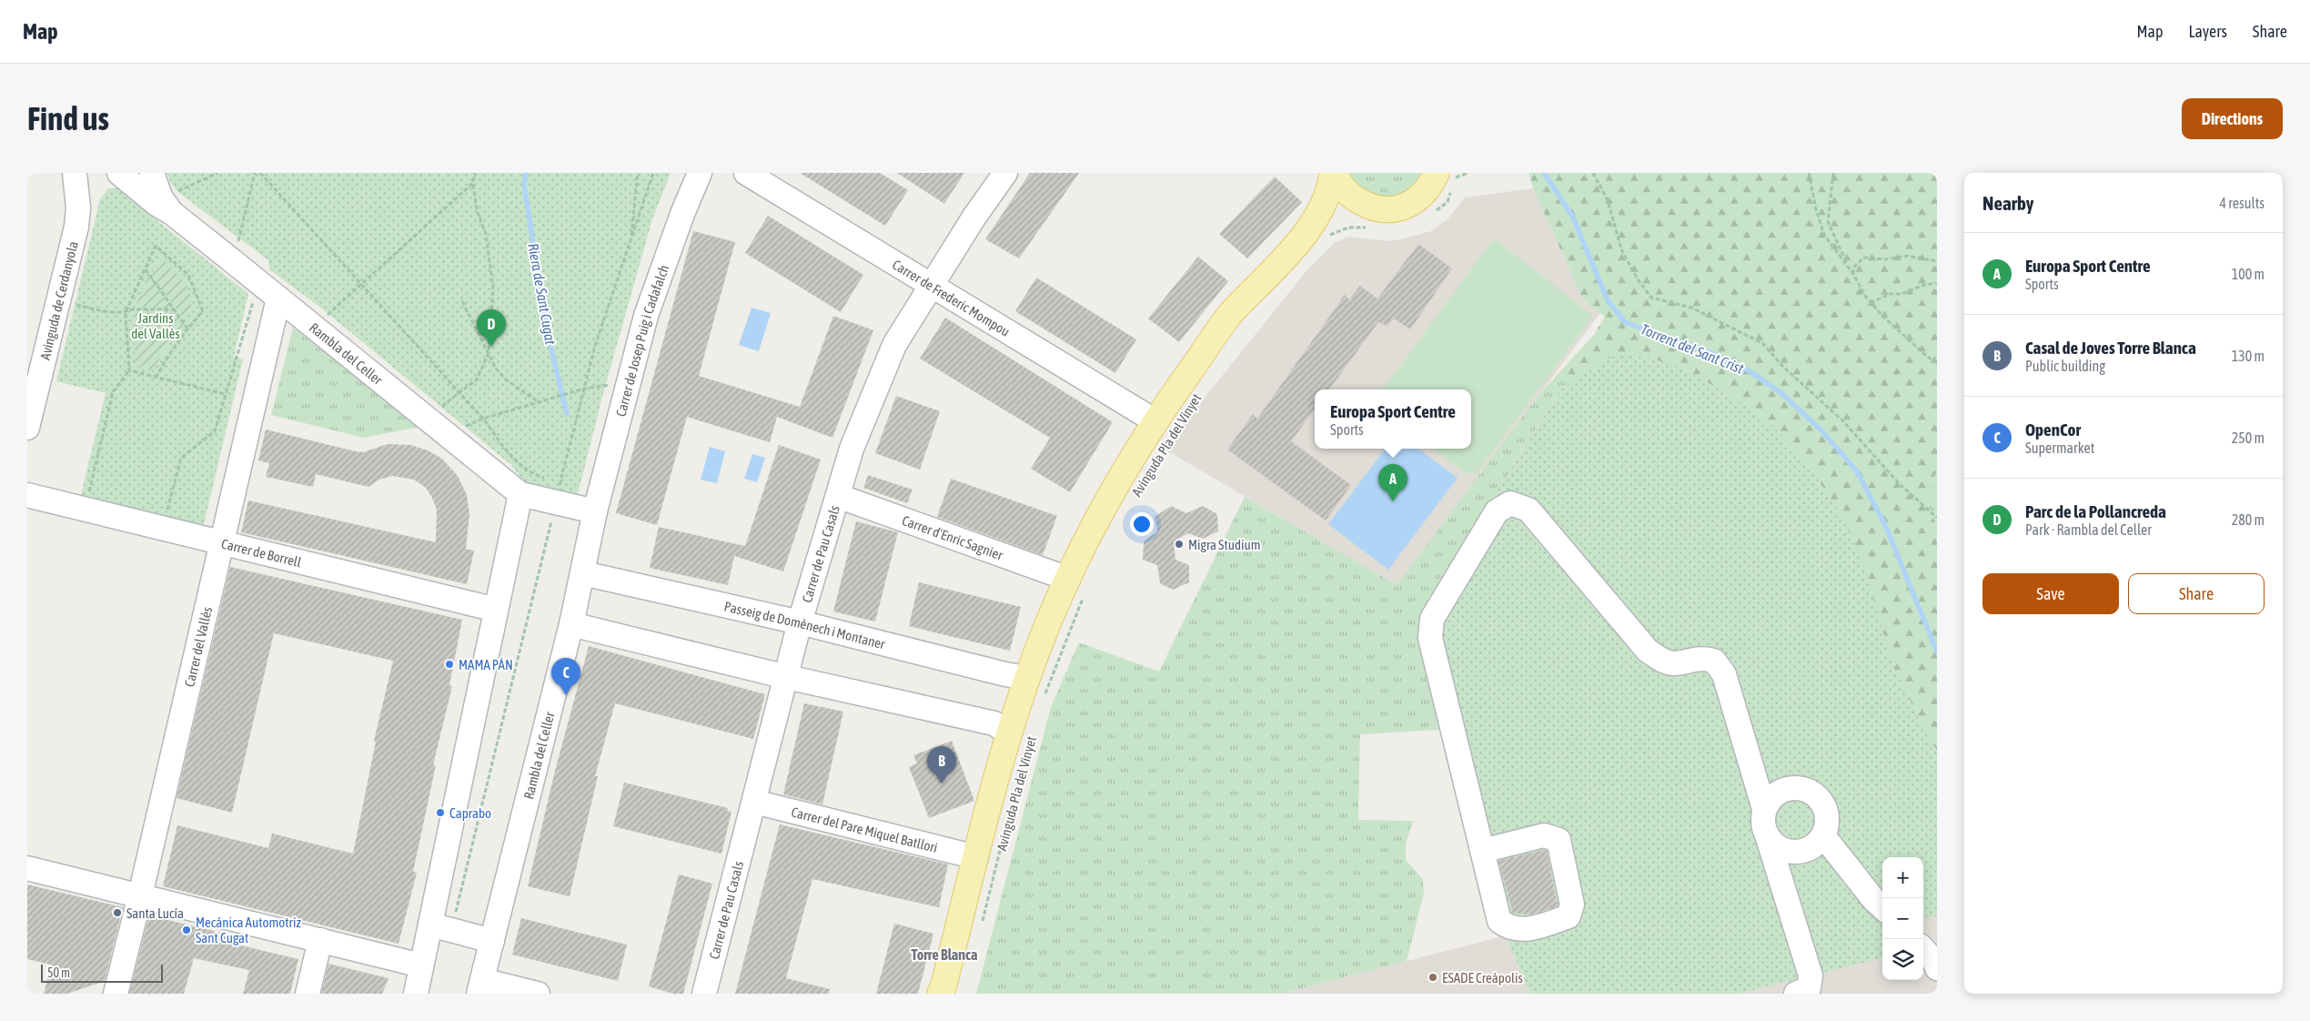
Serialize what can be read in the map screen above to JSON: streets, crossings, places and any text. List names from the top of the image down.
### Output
{
  "streets": {
    "main road": ["Avinguda Pla del Vinyet"],
    "street": [
      "Carrer de Frederic Mompou",
      "Avinguda de Cerdanyola",
      "Carrer de Josep Puig i Cadafalch",
      "Rambla del Celler",
      "Carrer d'Enric Sagnier",
      "Carrer de Borrell",
      "Carrer de Pau Casals",
      "Passeig de Domènech i Montaner",
      "Carrer del Vallès",
      "Carrer del Pare Miquel Batllori"
    ]
  },
  "crossings": [
    ["Carrer de Frederic Mompou", "Avinguda Pla del Vinyet"],
    ["Carrer de Frederic Mompou", "Carrer de Pau Casals"],
    ["Carrer de Josep Puig i Cadafalch", "Rambla del Celler"],
    ["Rambla del Celler", "Passeig de Domènech i Montaner"],
    ["Rambla del Celler", "Carrer del Vallès"],
    ["Avinguda Pla del Vinyet", "Carrer d'Enric Sagnier"],
    ["Avinguda Pla del Vinyet", "Passeig de Domènech i Montaner"],
    ["Avinguda Pla del Vinyet", "Carrer del Pare Miquel Batllori"],
    ["Carrer d'Enric Sagnier", "Carrer de Pau Casals"],
    ["Carrer de Borrell", "Carrer del Vallès"],
    ["Carrer de Pau Casals", "Passeig de Domènech i Montaner"],
    ["Carrer de Pau Casals", "Carrer del Pare Miquel Batllori"]
  ],
  "districts": ["Torre Blanca"],
  "water": ["Riera de Sant Cugat", "Torrent del Sant Crist"],
  "parks": ["Jardins del Vallès"],
  "places": [
    "Migra Studium",
    "MAMA PÁN",
    "Caprabo",
    "Santa Lucía",
    "Mecánica Automotriz Sant Cugat",
    "ESADE Creàpolis"
  ],
  "scale_bar": "50 m",
  "page": {
    "header": "Map",
    "nav": ["Map", "Layers", "Share"],
    "buttons": [
      "Directions",
      ["Save", "Share"]
    ],
    "title": "Find us",
    "heading": ["Nearby", "4 results"],
    "list": [
      {
        "mark": "A",
        "name": "Europa Sport Centre",
        "note": "Sports",
        "value": "100 m"
      },
      {
        "mark": "B",
        "name": "Casal de Joves Torre Blanca",
        "note": "Public building",
        "value": "130 m"
      },
      {
        "mark": "C",
        "name": "OpenCor",
        "note": "Supermarket",
        "value": "250 m"
      },
      {
        "mark": "D",
        "name": "Parc de la Pollancreda",
        "note": "Park · Rambla del Celler",
        "value": "280 m"
      }
    ],
    "pins": [
      "D",
      "A",
      "C",
      "B"
    ],
    "popup": ["Europa Sport Centre", "Sports"],
    "map_buttons": ["+", "−"],
    "scale": "50 m"
  }
}
